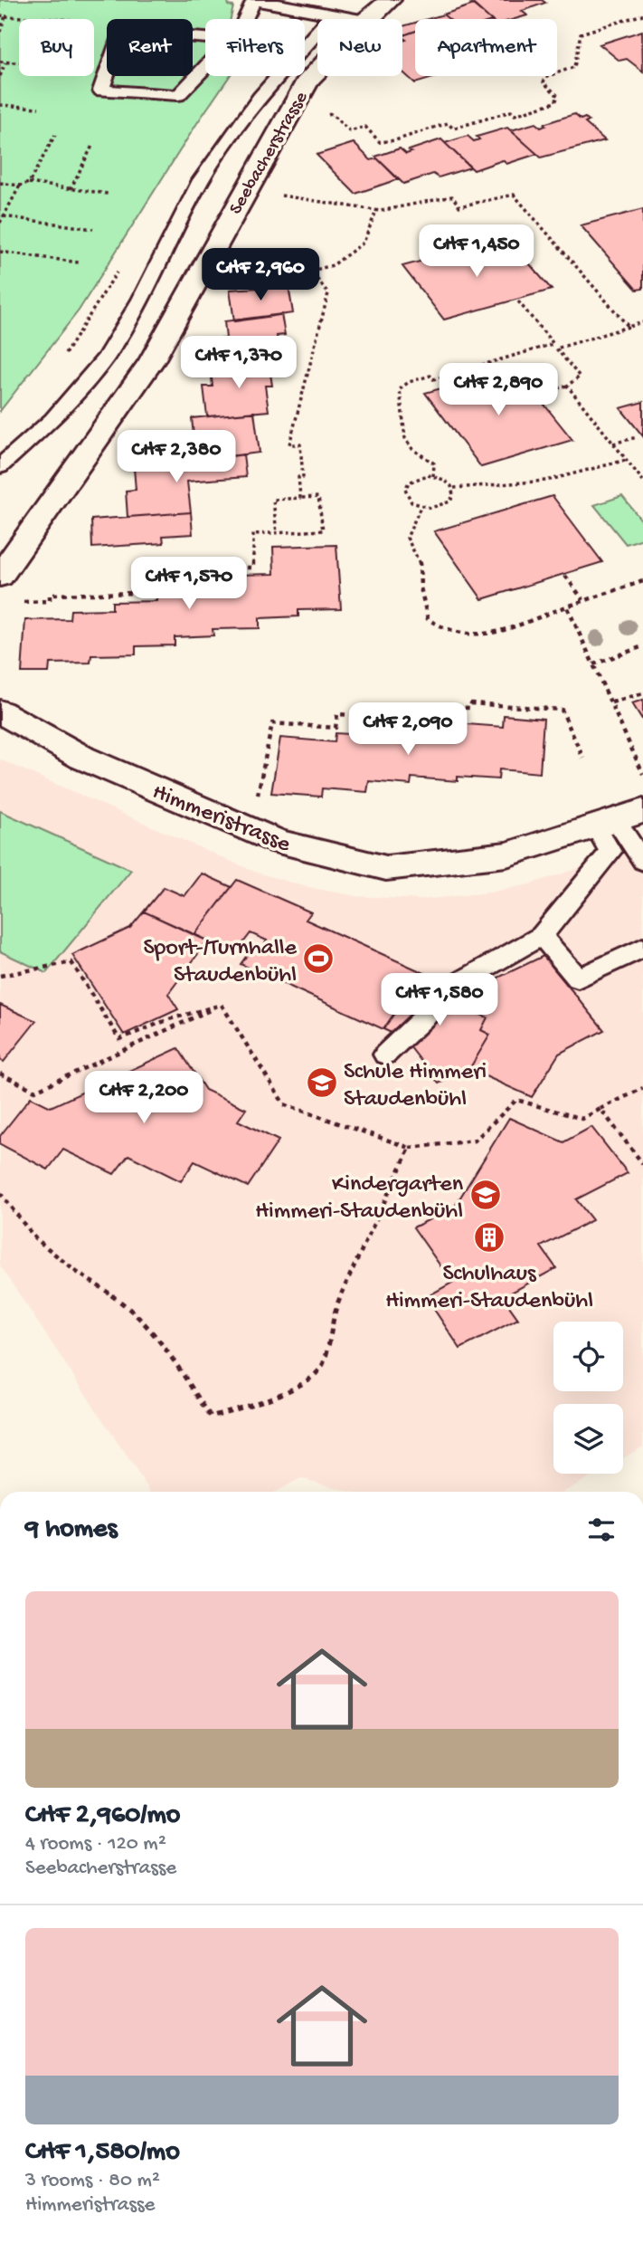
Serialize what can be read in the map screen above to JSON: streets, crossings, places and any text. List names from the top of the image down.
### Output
{
  "streets": {
    "street": ["Seebacherstrasse", "Himmeristrasse"]
  },
  "places": {
    "sports": ["Sport-/Turnhalle Staudenbühl"],
    "school or university": ["Schule Himmeri Staudenbühl", "Kindergarten Himmeri-Staudenbühl"],
    "building": ["Schulhaus Himmeri-Staudenbühl"]
  },
  "page": {
    "chip": [
      "Buy",
      "Rent",
      "Filters",
      "New",
      "Apartment"
    ],
    "price": [
      "CHF 1,450",
      "CHF 2,960",
      "CHF 1,370",
      "CHF 2,890",
      "CHF 2,380",
      "CHF 1,570",
      "CHF 2,090",
      "CHF 1,580",
      "CHF 2,200"
    ],
    "heading": "9 homes",
    "list": [
      {
        "name": "CHF 2,960/mo",
        "note": "4 rooms · 120 m² · Seebacherstrasse"
      },
      {
        "name": "CHF 1,580/mo",
        "note": "3 rooms · 80 m² · Himmeristrasse"
      }
    ]
  }
}
